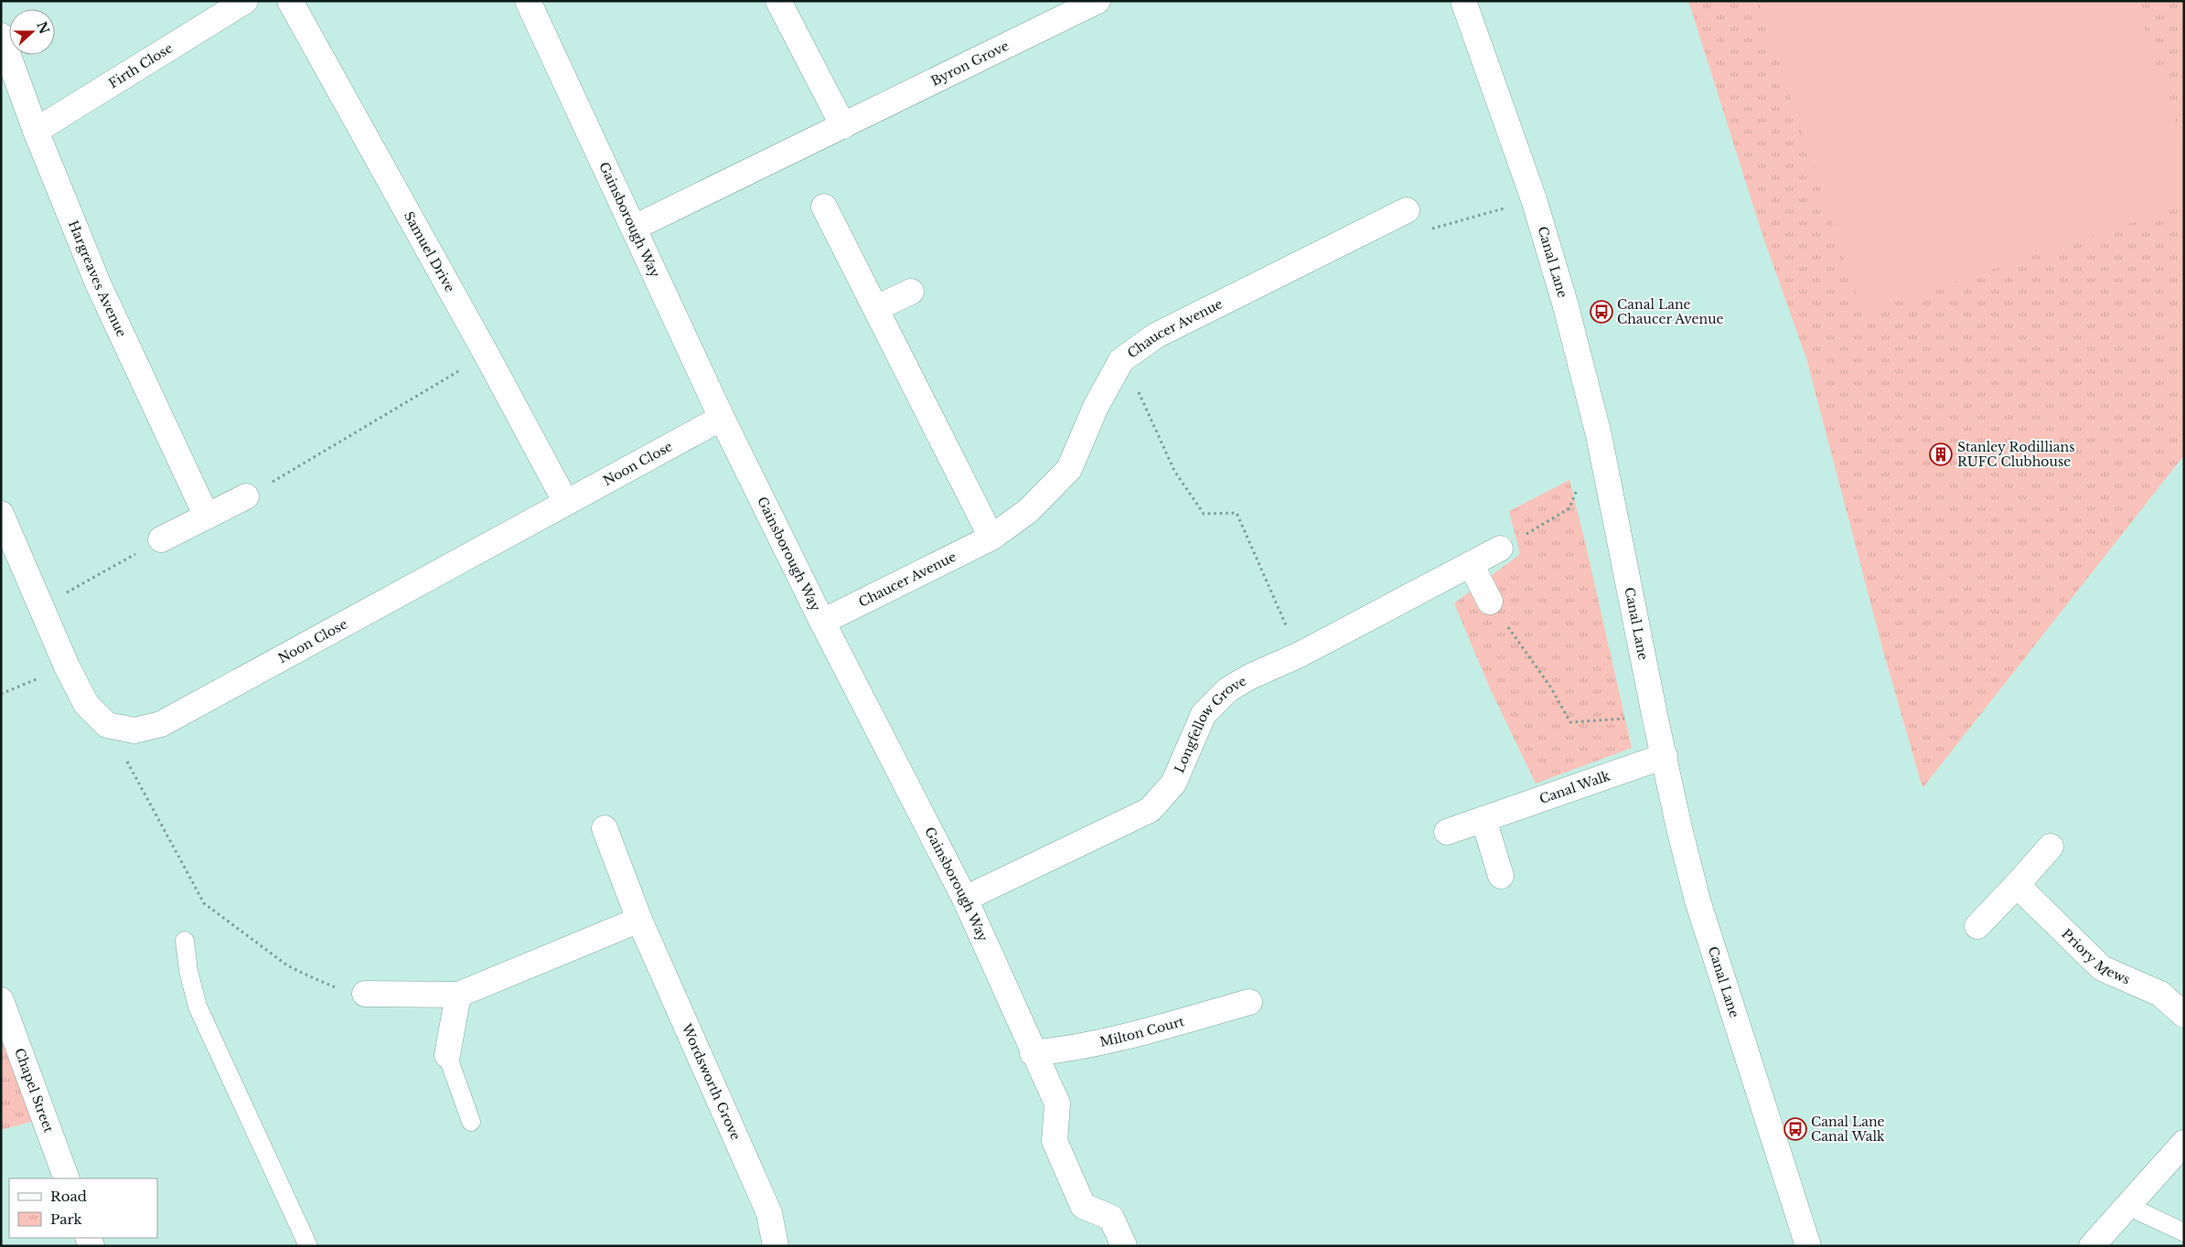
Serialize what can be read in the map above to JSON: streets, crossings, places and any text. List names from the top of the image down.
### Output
{
  "streets": {
    "street": [
      "Byron Grove",
      "Firth Close",
      "Gainsborough Way",
      "Samuel Drive",
      "Canal Lane",
      "Hargreaves Avenue",
      "Chaucer Avenue",
      "Noon Close",
      "Longfellow Grove",
      "Canal Walk",
      "Priory Mews",
      "Milton Court",
      "Wordsworth Grove",
      "Chapel Street"
    ]
  },
  "crossings": [
    ["Byron Grove", "Gainsborough Way"],
    ["Firth Close", "Hargreaves Avenue"],
    ["Gainsborough Way", "Chaucer Avenue"],
    ["Gainsborough Way", "Noon Close"],
    ["Gainsborough Way", "Longfellow Grove"],
    ["Gainsborough Way", "Milton Court"],
    ["Samuel Drive", "Noon Close"],
    ["Canal Lane", "Canal Walk"]
  ],
  "places": {
    "bus stop": ["Canal Lane Chaucer Avenue", "Canal Lane Canal Walk"],
    "building": ["Stanley Rodillians RUFC Clubhouse"]
  },
  "legend": ["Road", "Park"],
  "north": "right"
}
